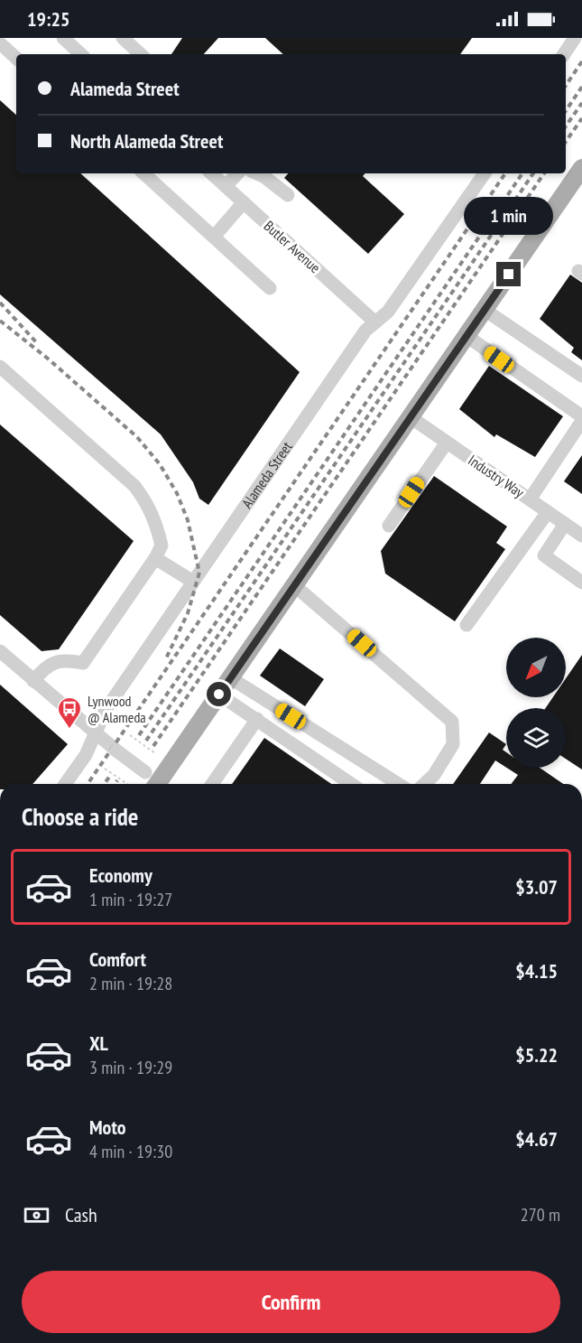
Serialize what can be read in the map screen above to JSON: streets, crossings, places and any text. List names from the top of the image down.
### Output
{
  "streets": {
    "street": ["Butler Avenue", "Alameda Street", "Industry Way"]
  },
  "crossings": [
    ["Butler Avenue", "Alameda Street"]
  ],
  "places": {
    "bus stop": ["Lynwood @ Alameda"]
  },
  "north": "bottom left",
  "page": {
    "status": "19:25",
    "banner": ["Alameda Street", "North Alameda Street"],
    "bubble": "1 min",
    "heading": "Choose a ride",
    "list": [
      {
        "name": "Economy",
        "note": "1 min · 19:27",
        "value": "$3.07"
      },
      {
        "name": "Comfort",
        "note": "2 min · 19:28",
        "value": "$4.15"
      },
      {
        "name": "XL",
        "note": "3 min · 19:29",
        "value": "$5.22"
      },
      {
        "name": "Moto",
        "note": "4 min · 19:30",
        "value": "$4.67"
      }
    ],
    "pay": ["Cash", "270 m"],
    "buttons": "Confirm"
  }
}
